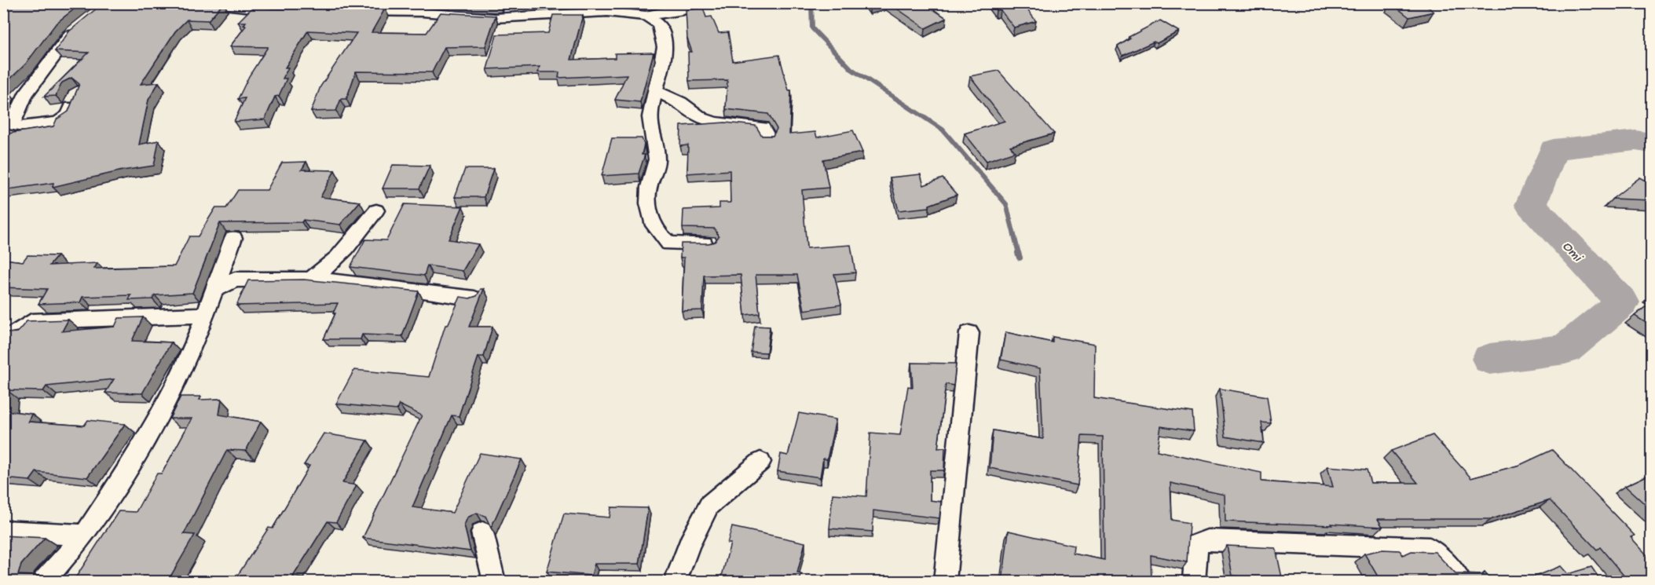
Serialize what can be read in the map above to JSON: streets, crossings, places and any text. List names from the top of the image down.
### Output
{
  "water": ["Omi"]
}
